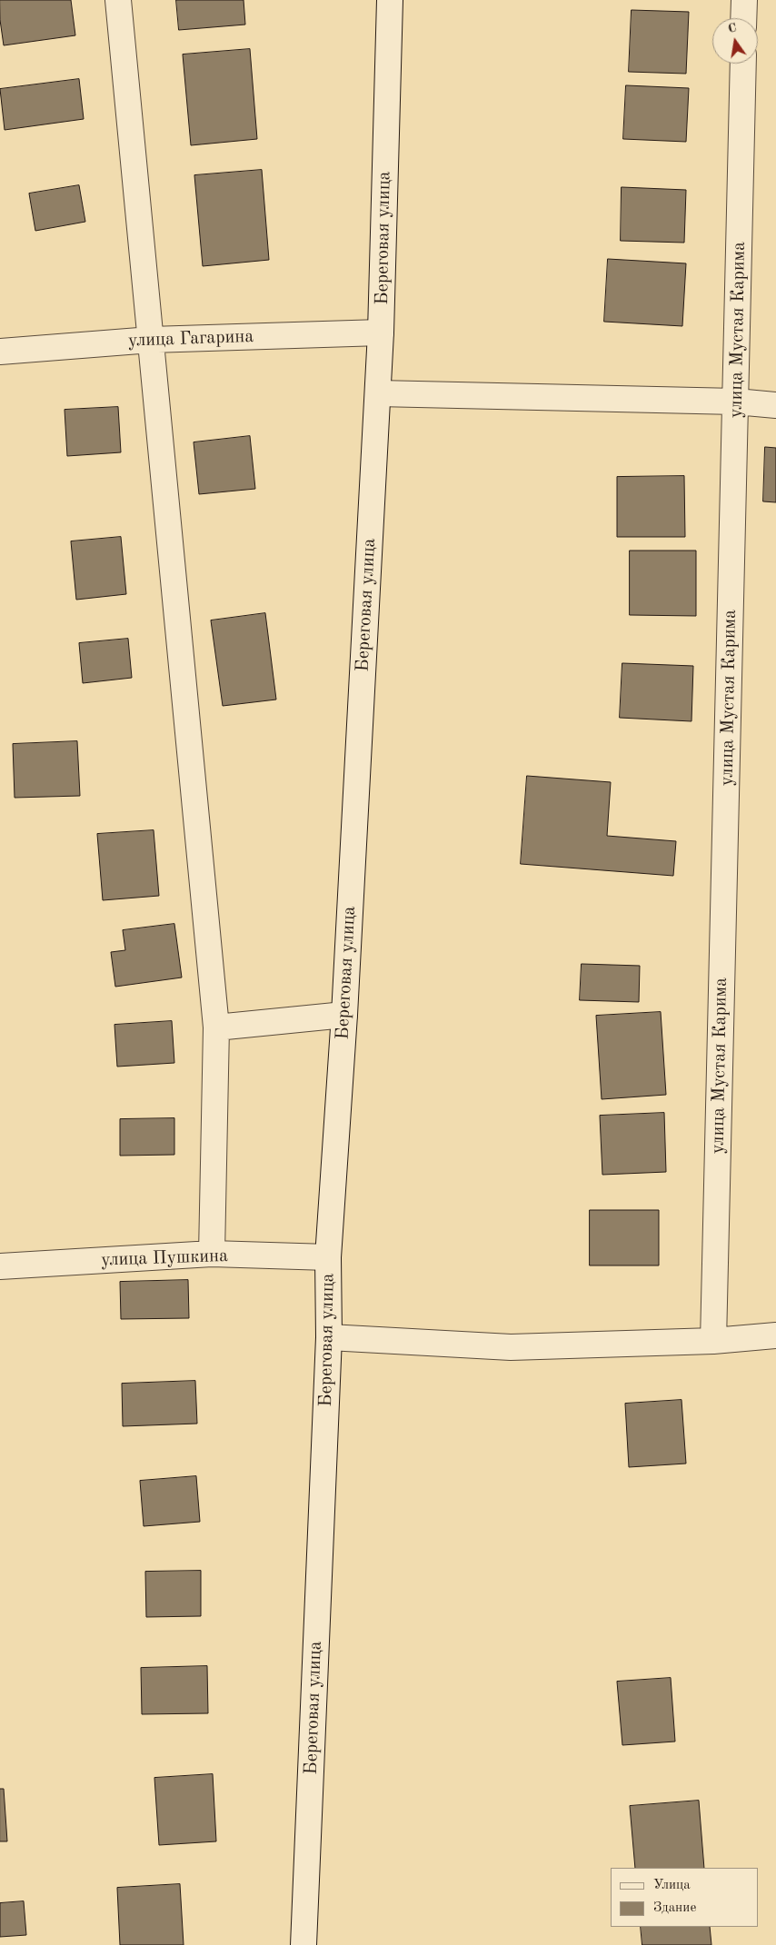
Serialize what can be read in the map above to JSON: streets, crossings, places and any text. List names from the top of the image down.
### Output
{
  "streets": {
    "street": [
      "Береговая улица",
      "улица Мустая Карима",
      "улица Гагарина",
      "улица Пушкина"
    ]
  },
  "crossings": [
    ["Береговая улица", "улица Гагарина"],
    ["Береговая улица", "улица Пушкина"]
  ],
  "legend": ["Улица", "Здание"],
  "north": "top"
}
